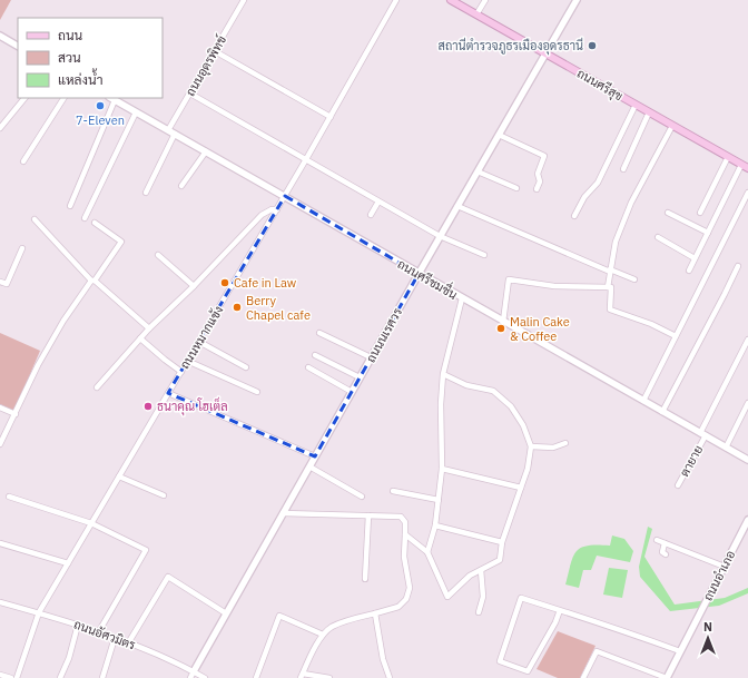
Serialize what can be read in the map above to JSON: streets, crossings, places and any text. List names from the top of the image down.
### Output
{
  "streets": {
    "main road": ["ถนนศรีสุข"],
    "street": [
      "ถนนอุดรพิทข์",
      "ถนนศรีชมชื่น",
      "ถนนนเรศวร",
      "ถนนหมากแข้ง",
      "ตายาย",
      "ถนนอำเภอ",
      "ถนนอัศวมิตร"
    ]
  },
  "crossings": [
    ["ถนนอุดรพิทข์", "ถนนศรีชมชื่น"],
    ["ถนนศรีสุข", "ถนนนเรศวร"],
    ["ถนนศรีชมชื่น", "ถนนนเรศวร"],
    ["ถนนศรีชมชื่น", "ถนนหมากแข้ง"],
    ["ถนนศรีชมชื่น", "ตายาย"],
    ["ถนนนเรศวร", "ถนนอัศวมิตร"],
    ["ถนนหมากแข้ง", "ถนนอัศวมิตร"]
  ],
  "places": [
    "สถานีตำรวจภูธรเมืองอุดรธานี",
    "7-Eleven",
    "Cafe in Law",
    "Berry Chapel cafe",
    "Malin Cake & Coffee",
    "ธนาคุณ โฮเต็ล"
  ],
  "legend": ["ถนน", "สวน", "แหล่งน้ำ"],
  "north": "top"
}
